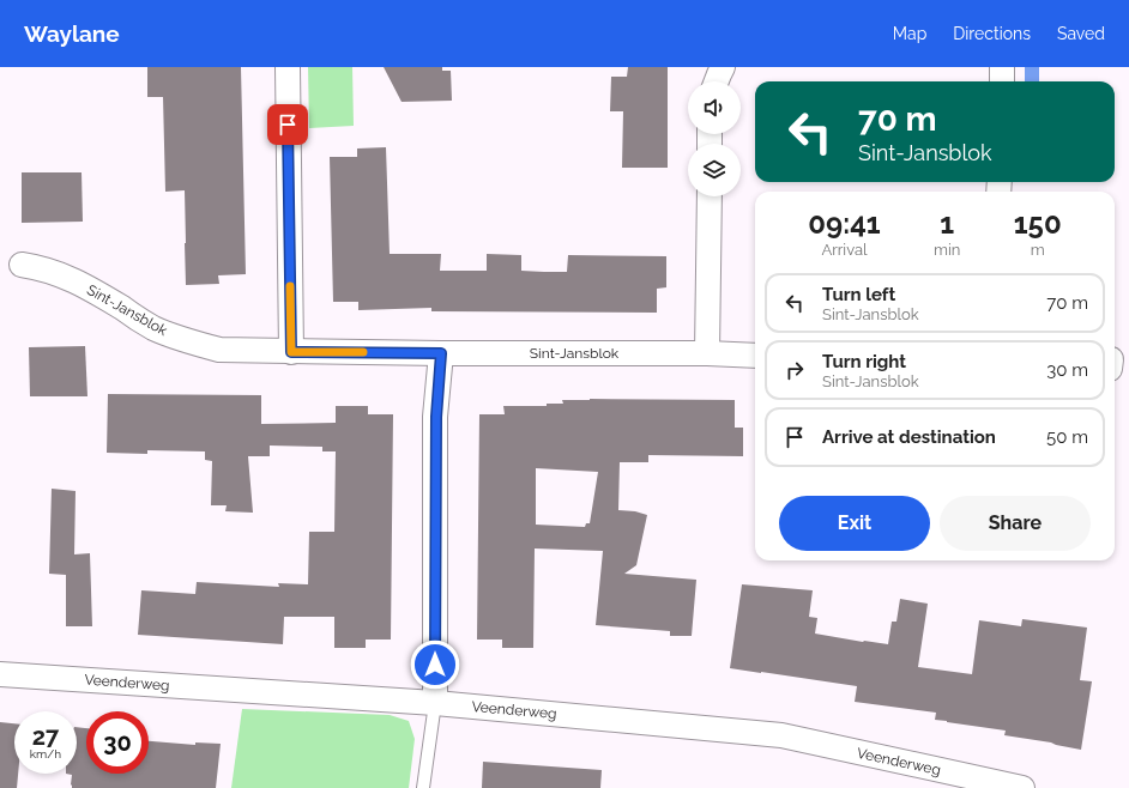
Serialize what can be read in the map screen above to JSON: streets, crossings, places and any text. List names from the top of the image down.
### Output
{
  "streets": {
    "street": ["Sint-Jansblok", "Veenderweg"]
  },
  "page": {
    "header": "Waylane",
    "nav": ["Map", "Directions", "Saved"],
    "turn": ["70 m", "Sint-Jansblok"],
    "eta": [
      "09:41",
      "Arrival",
      "1",
      "min",
      "150",
      "m"
    ],
    "list": [
      {
        "name": "Turn left",
        "note": "Sint-Jansblok",
        "value": "70 m"
      },
      {
        "name": "Turn right",
        "note": "Sint-Jansblok",
        "value": "30 m"
      },
      {
        "name": "Arrive at destination",
        "value": "50 m"
      }
    ],
    "buttons": ["Exit", "Share"],
    "speed": "27 km/h",
    "limit": "30"
  }
}
